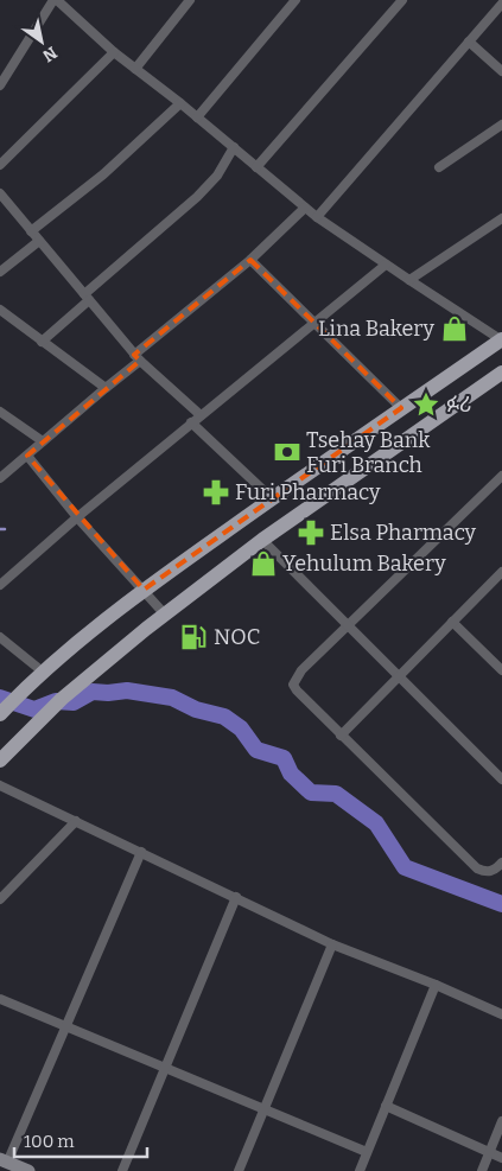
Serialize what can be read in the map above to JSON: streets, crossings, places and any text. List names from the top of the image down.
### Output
{
  "places": {
    "shop": ["Lina Bakery", "Yehulum Bakery"],
    "place": ["ፉሪ"],
    "bank": ["Tsehay Bank Furi Branch"],
    "pharmacy": ["Furi Pharmacy", "Elsa Pharmacy"],
    "fuel station": ["NOC"]
  },
  "scale_bar": "100 m",
  "north": "bottom right"
}
